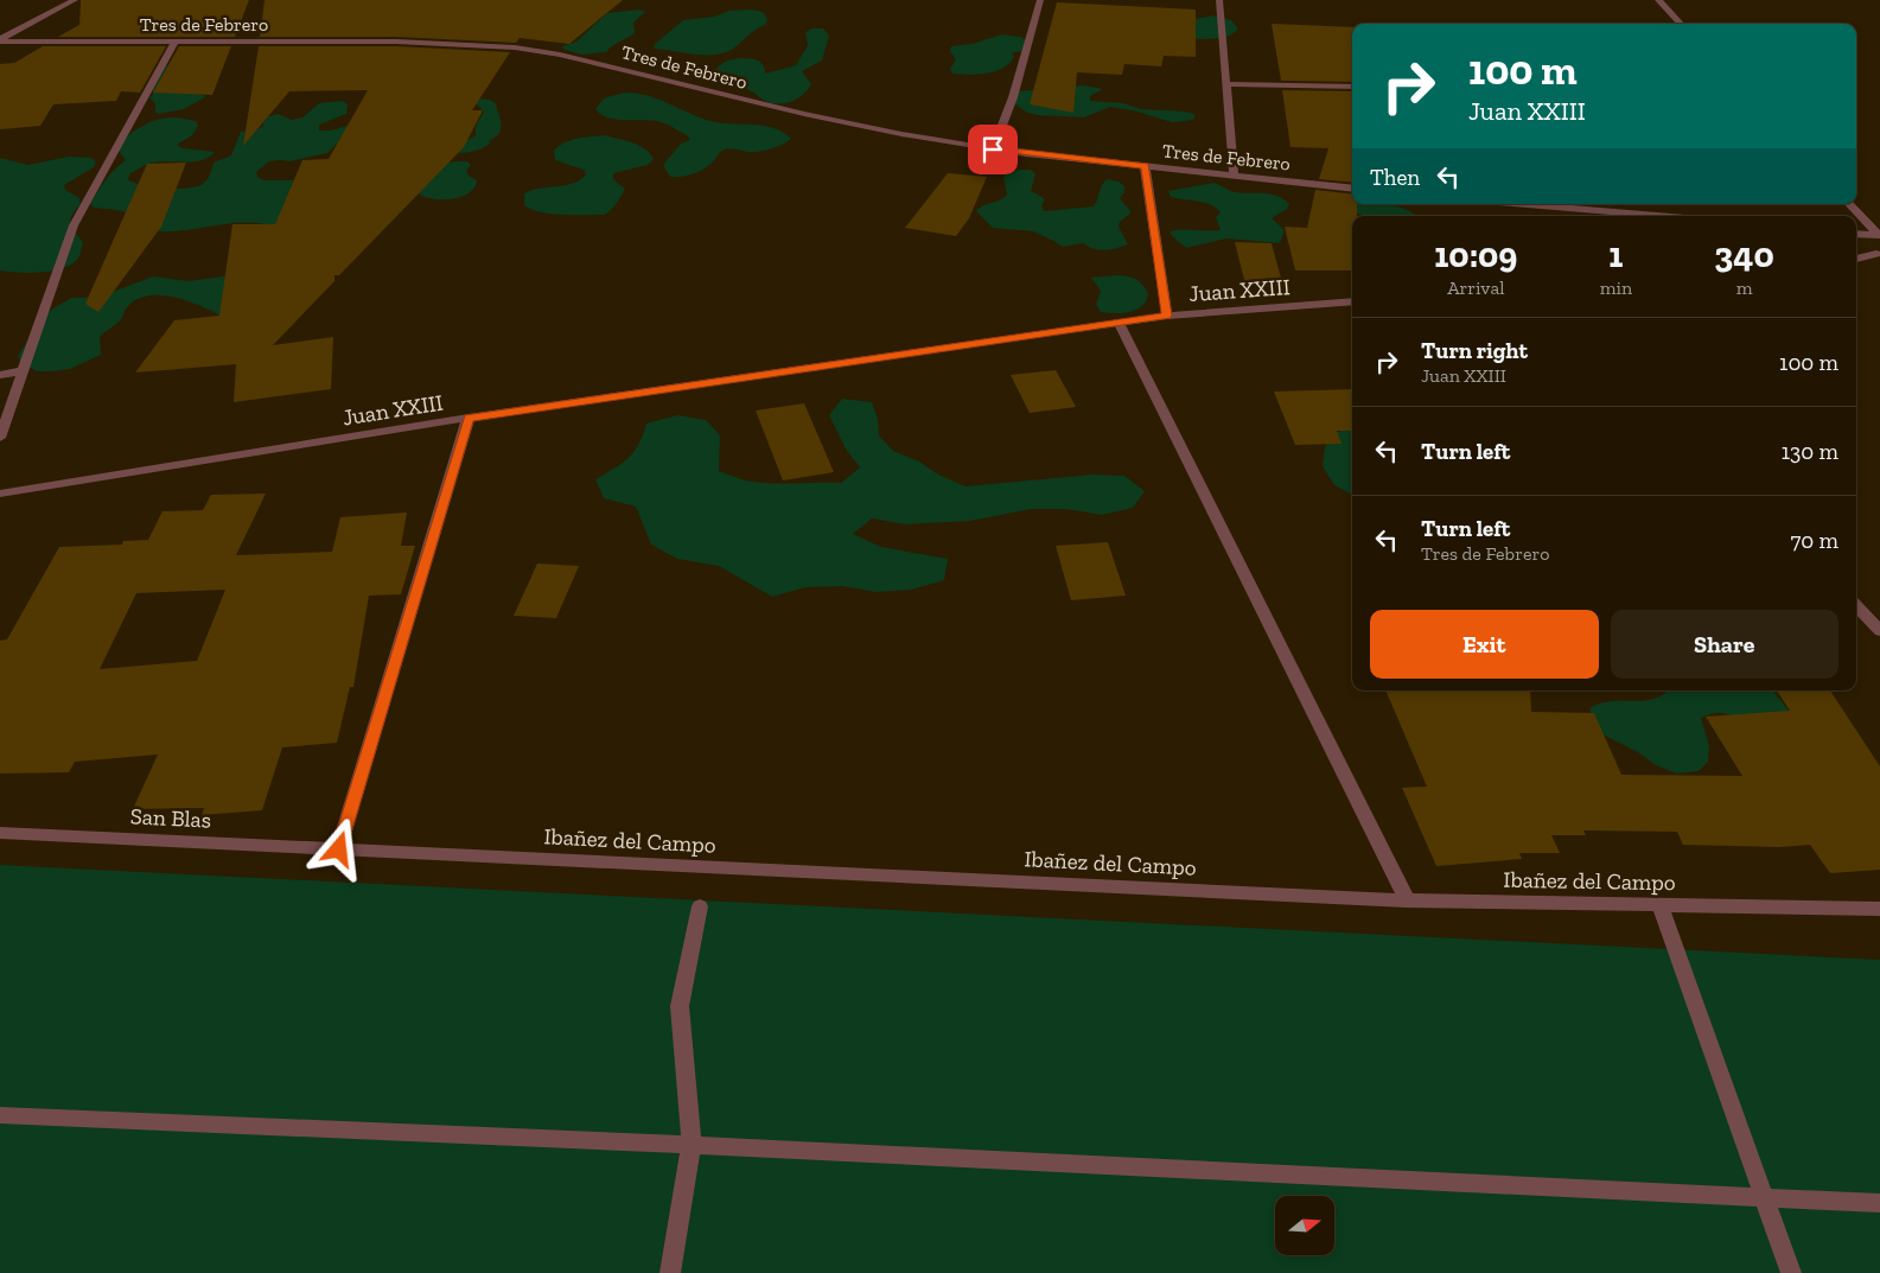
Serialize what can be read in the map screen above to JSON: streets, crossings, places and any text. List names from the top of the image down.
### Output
{
  "streets": {
    "street": [
      "Tres de Febrero",
      "Juan XXIII",
      "San Blas",
      "Ibañez del Campo"
    ]
  },
  "crossings": [
    ["San Blas", "Ibañez del Campo"]
  ],
  "north": "right",
  "page": {
    "turn": ["100 m", "Juan XXIII"],
    "then": "Then",
    "eta": [
      "10:09",
      "Arrival",
      "1",
      "min",
      "340",
      "m"
    ],
    "list": [
      {
        "name": "Turn right",
        "note": "Juan XXIII",
        "value": "100 m"
      },
      {
        "name": "Turn left",
        "value": "130 m"
      },
      {
        "name": "Turn left",
        "note": "Tres de Febrero",
        "value": "70 m"
      }
    ],
    "buttons": ["Exit", "Share"]
  }
}
